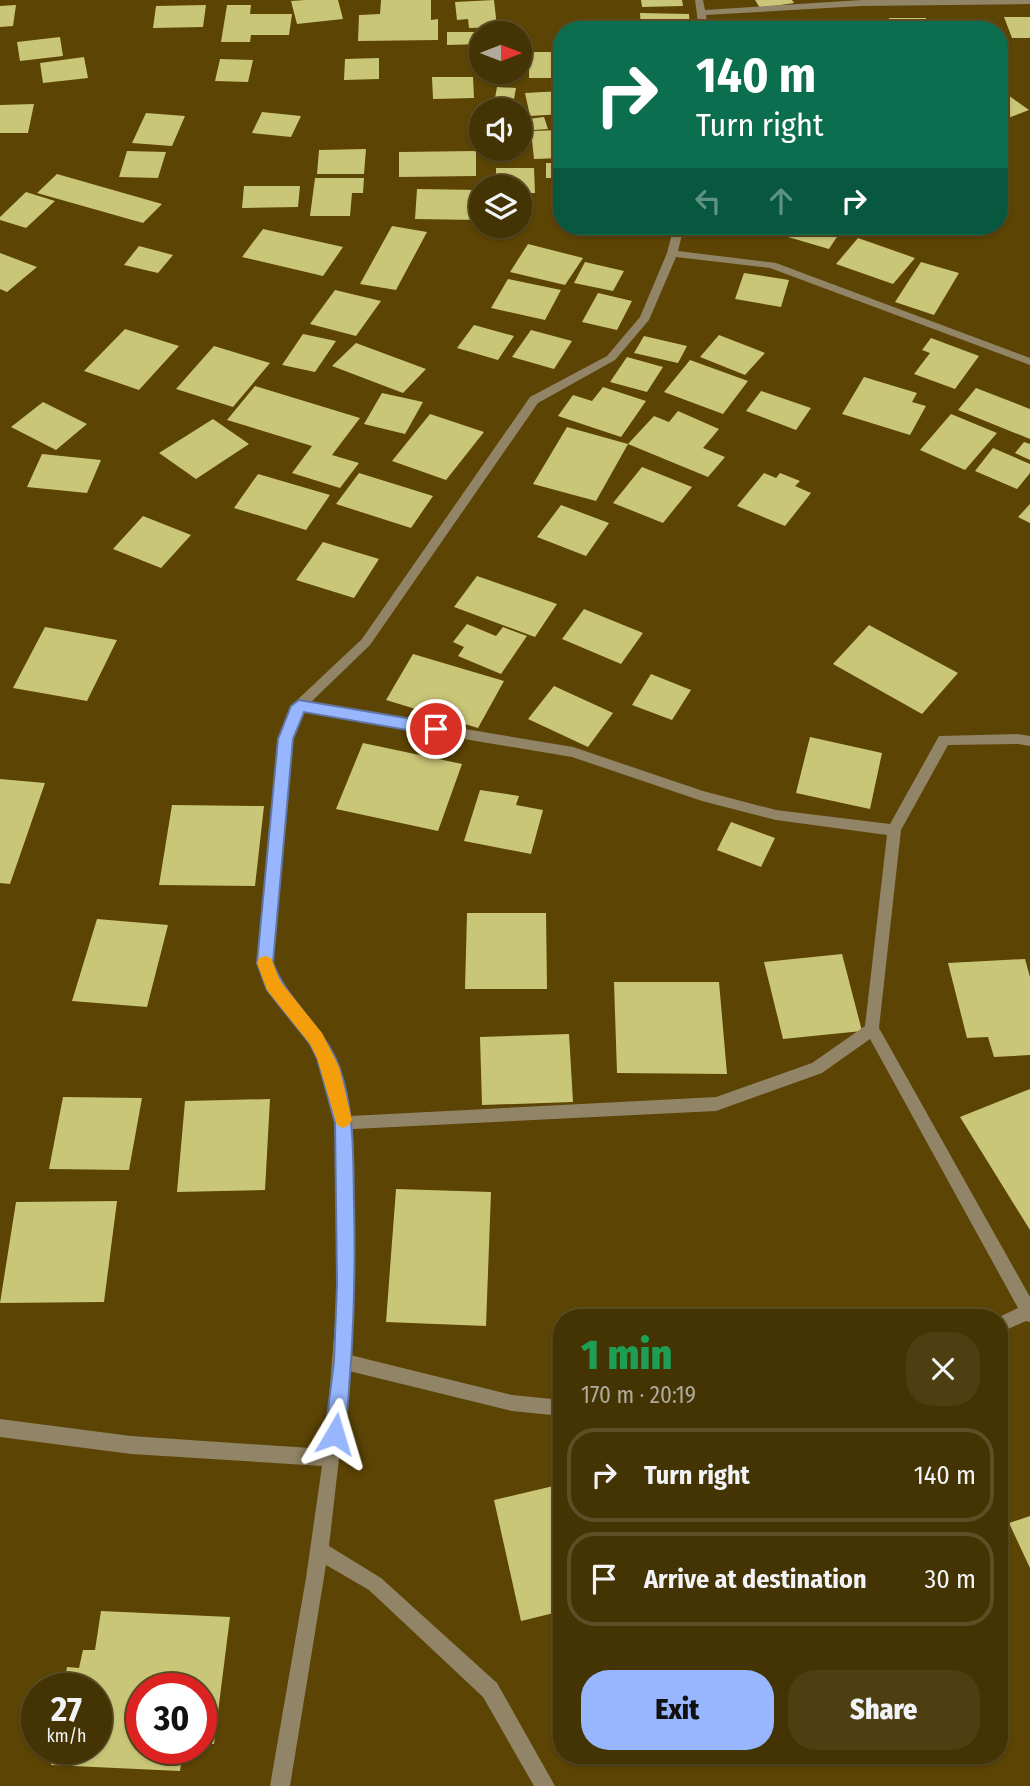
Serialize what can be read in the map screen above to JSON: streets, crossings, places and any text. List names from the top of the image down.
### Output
{
  "north": "right",
  "page": {
    "turn": ["140 m", "Turn right"],
    "heading": ["1 min", "170 m · 20:19"],
    "list": [
      {
        "name": "Turn right",
        "value": "140 m"
      },
      {
        "name": "Arrive at destination",
        "value": "30 m"
      }
    ],
    "buttons": ["Exit", "Share"],
    "speed": "27 km/h",
    "limit": "30"
  }
}
